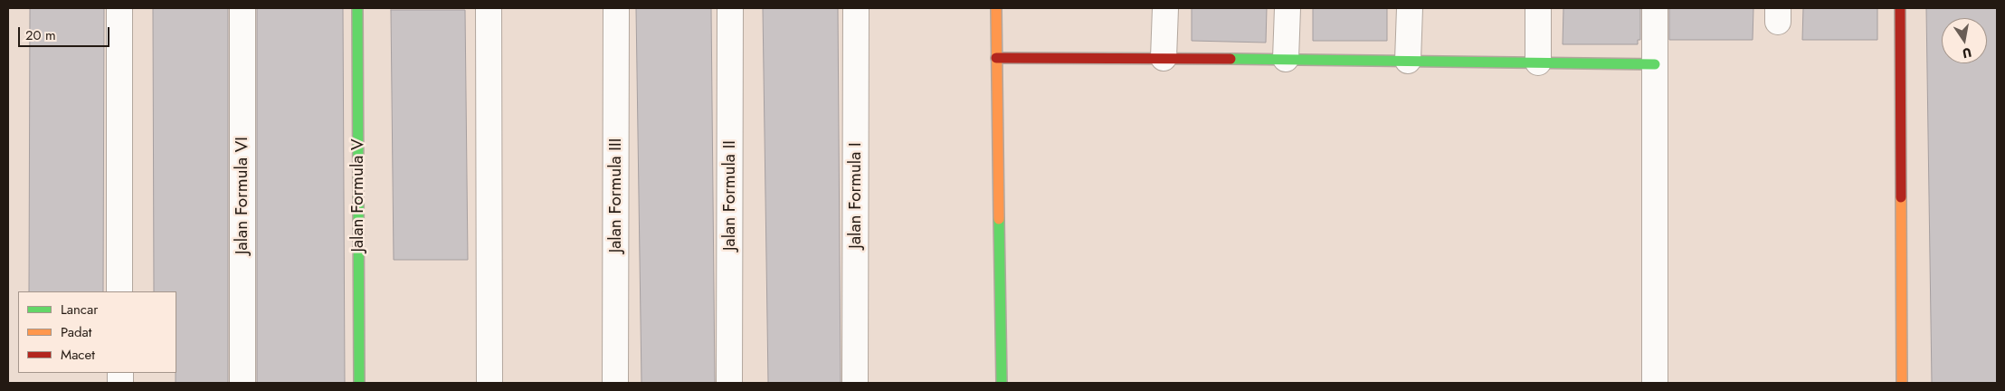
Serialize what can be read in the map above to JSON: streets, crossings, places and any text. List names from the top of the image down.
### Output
{
  "streets": {
    "street": [
      "Jalan Formula VI",
      "Jalan Formula V",
      "Jalan Formula III",
      "Jalan Formula II",
      "Jalan Formula I"
    ]
  },
  "legend": ["Lancar", "Padat", "Macet"],
  "scale_bar": "20 m",
  "north": "bottom"
}
